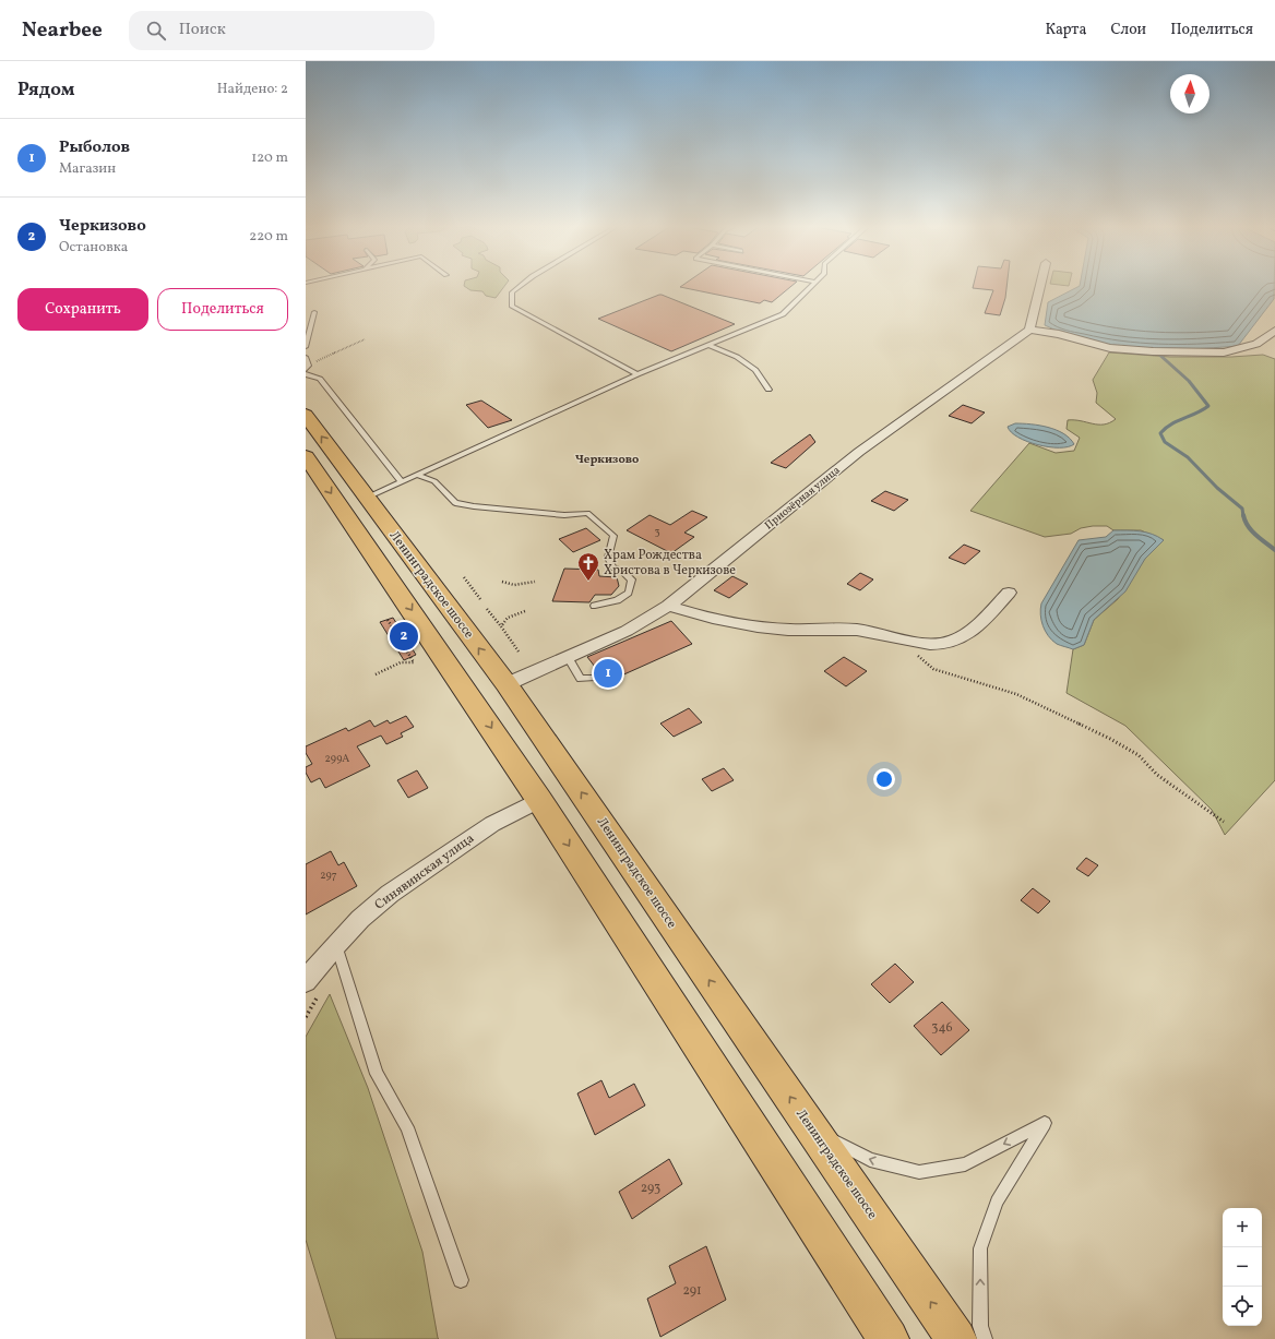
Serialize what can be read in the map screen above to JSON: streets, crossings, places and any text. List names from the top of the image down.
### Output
{
  "streets": {
    "highway": ["Ленинградское шоссе"],
    "street": ["Приозёрная улица", "Синявинская улица"]
  },
  "crossings": [
    ["Приозёрная улица", "Ленинградское шоссе"],
    ["Ленинградское шоссе", "Синявинская улица"]
  ],
  "districts": ["Черкизово"],
  "places": {
    "church": ["Храм Рождества Христова в Черкизове"]
  },
  "house_numbers": [
    "3",
    "299А",
    "297",
    "346",
    "293",
    "291"
  ],
  "north": "top",
  "page": {
    "header": "Nearbee",
    "search": "Поиск",
    "nav": ["Карта", "Слои", "Поделиться"],
    "heading": ["Рядом", "Найдено: 2"],
    "list": [
      {
        "mark": "1",
        "name": "Рыболов",
        "note": "Магазин",
        "value": "120 m"
      },
      {
        "mark": "2",
        "name": "Черкизово",
        "note": "Остановка",
        "value": "220 m"
      }
    ],
    "buttons": ["Сохранить", "Поделиться"],
    "pins": ["2", "1"],
    "map_buttons": ["+", "−"]
  }
}
